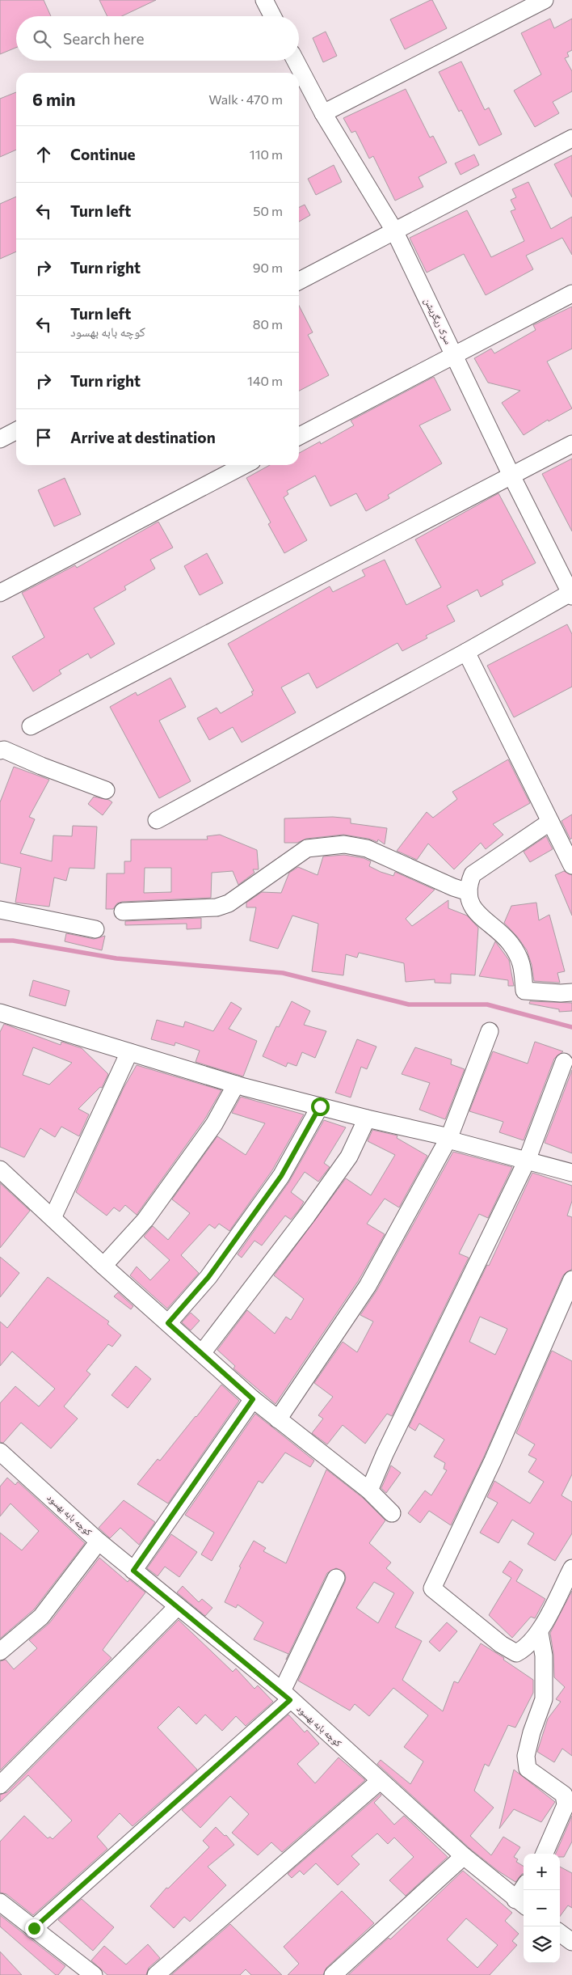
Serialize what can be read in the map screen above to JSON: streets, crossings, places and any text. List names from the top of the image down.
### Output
{
  "streets": {
    "street": ["سرک ریگریشن", "کوچه بابه بهسود"]
  },
  "page": {
    "search": "Search here",
    "heading": ["6 min", "Walk · 470 m"],
    "list": [
      ["Continue", "110 m"],
      ["Turn left", "50 m"],
      ["Turn right", "90 m"],
      ["Turn left", "کوچه بابه بهسود", "80 m"],
      ["Turn right", "140 m"],
      "Arrive at destination"
    ],
    "map_buttons": ["+", "−"]
  }
}
